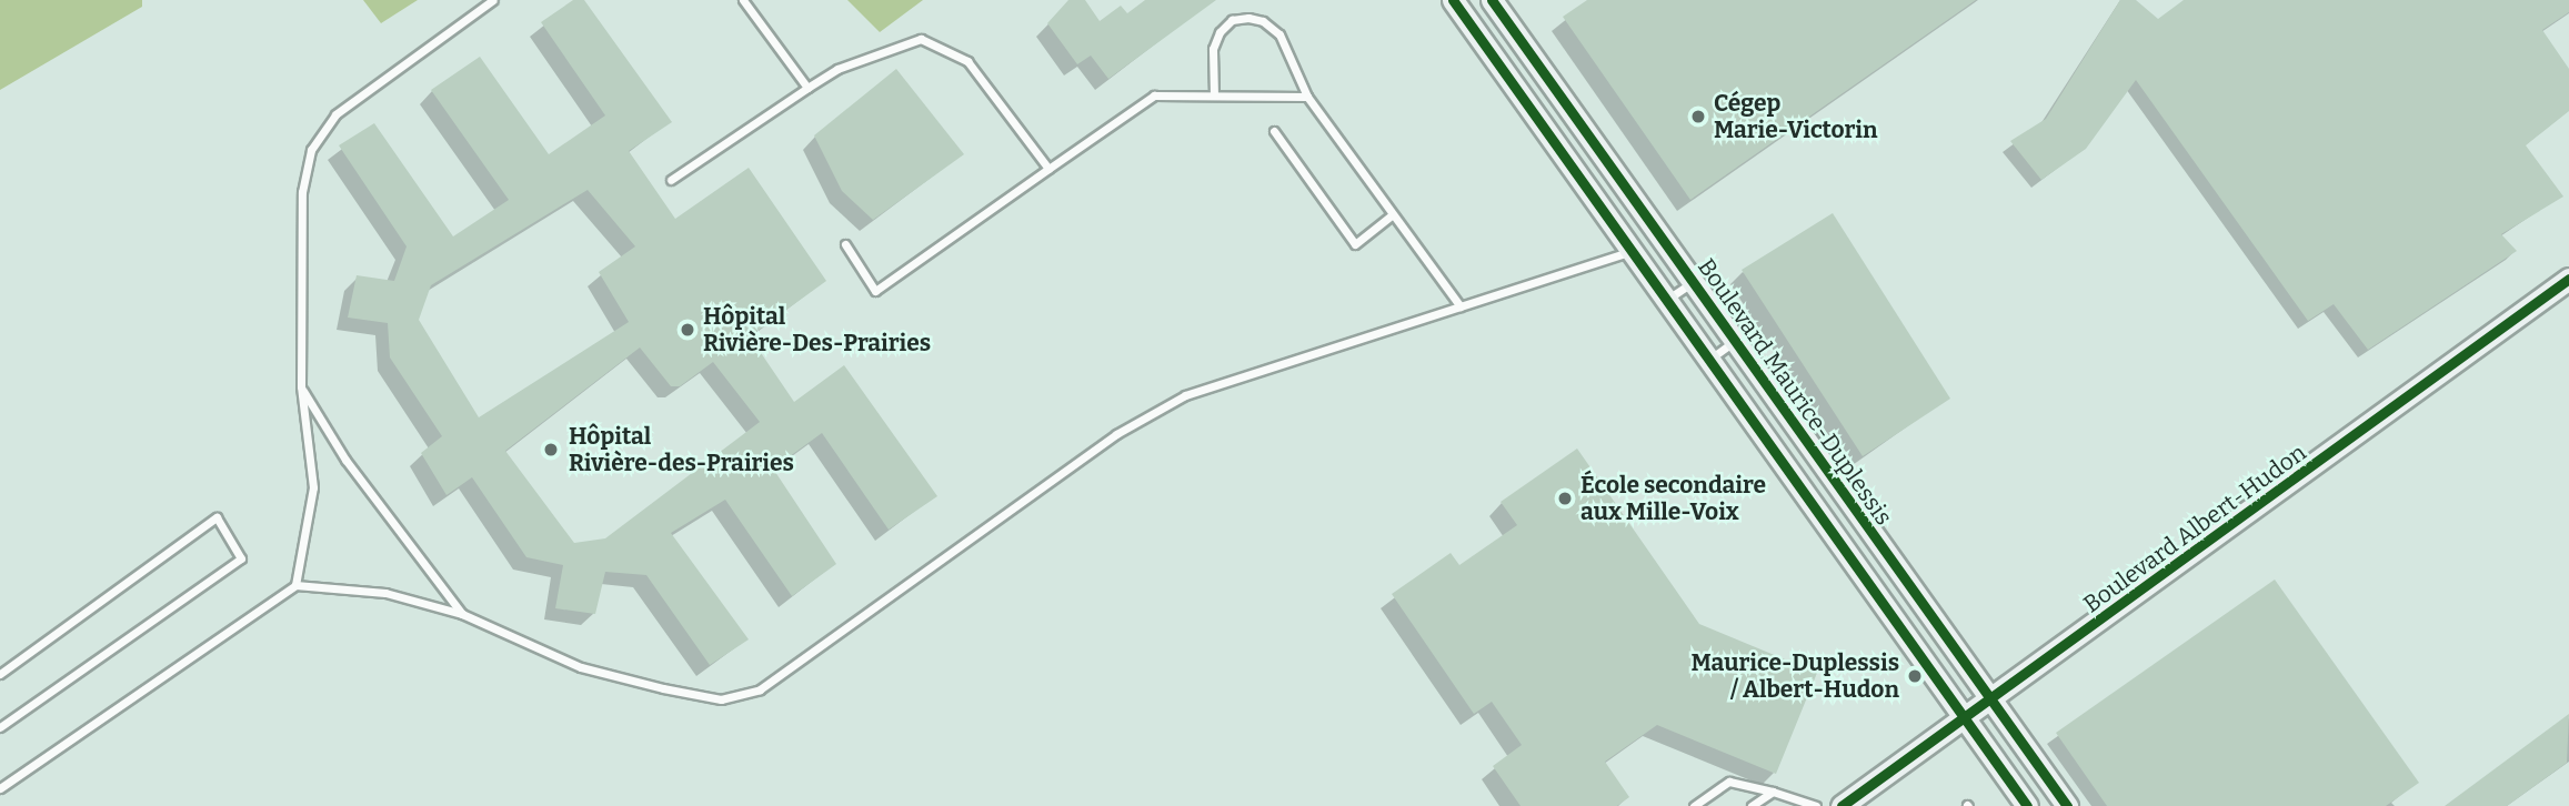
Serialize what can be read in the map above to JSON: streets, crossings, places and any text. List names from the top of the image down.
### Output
{
  "streets": {
    "street": ["Boulevard Maurice-Duplessis", "Boulevard Albert-Hudon"]
  },
  "crossings": [
    ["Boulevard Maurice-Duplessis", "Boulevard Albert-Hudon"]
  ],
  "places": [
    "Cégep Marie-Victorin",
    "Hôpital Rivière-Des-Prairies",
    "Hôpital Rivière-des-Prairies",
    "École secondaire aux Mille-Voix",
    "Maurice-Duplessis / Albert-Hudon"
  ]
}
